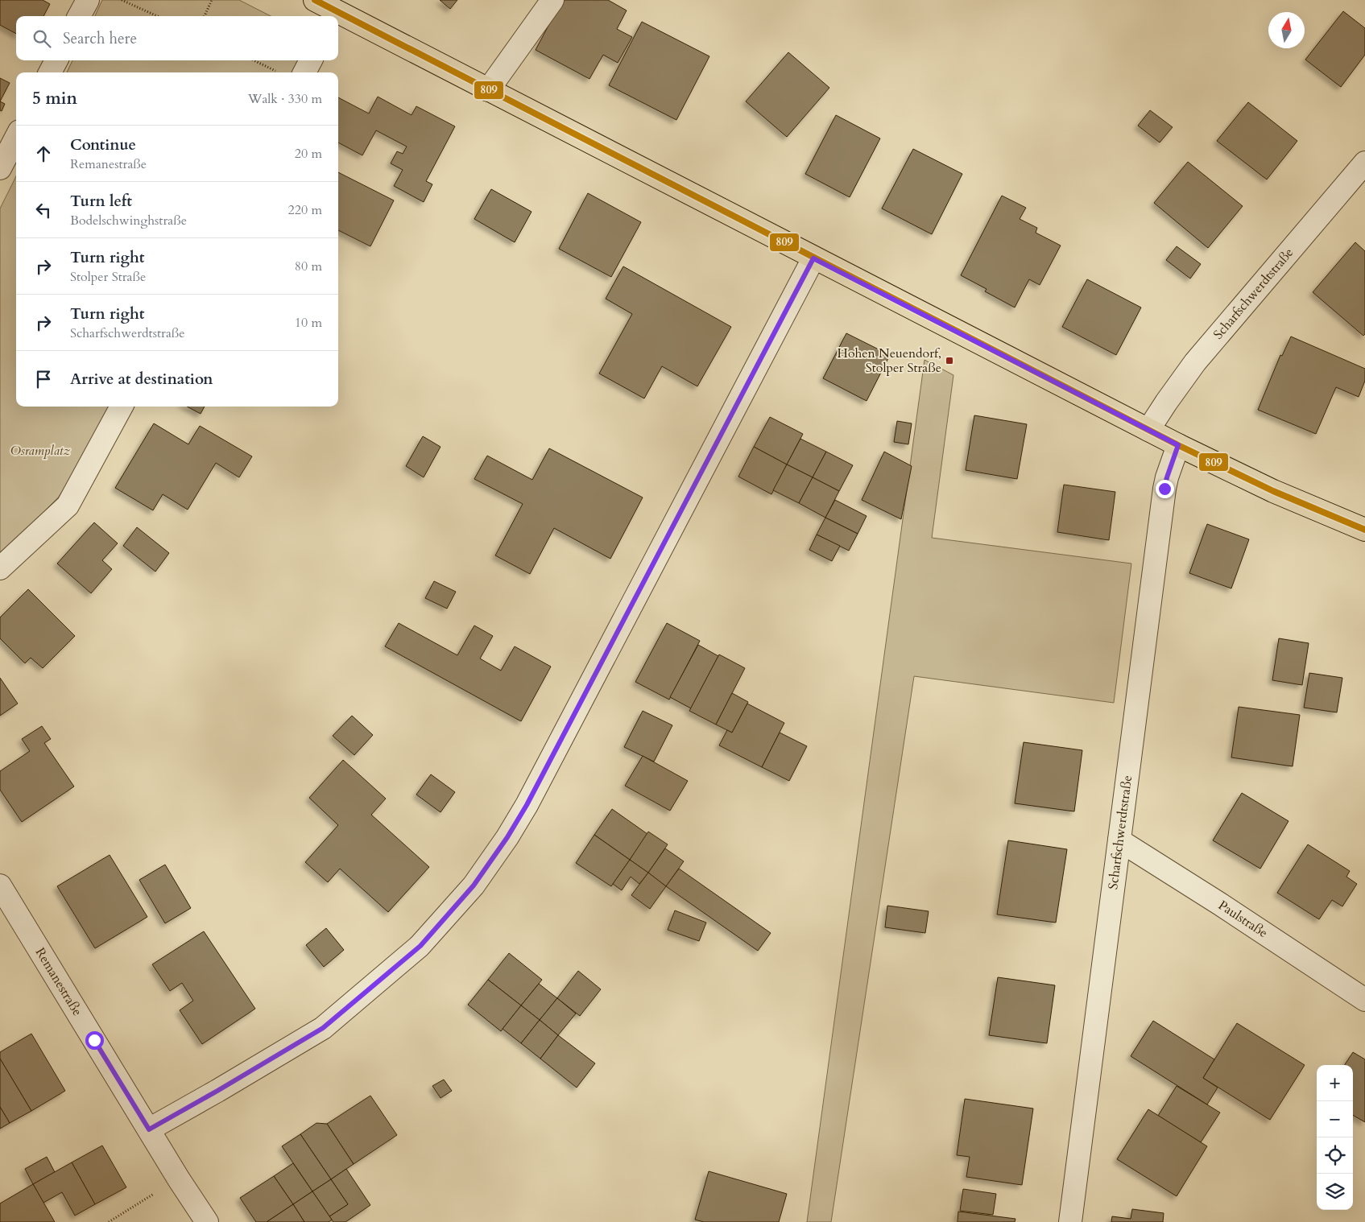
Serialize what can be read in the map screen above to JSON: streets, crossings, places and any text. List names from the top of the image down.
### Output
{
  "streets": {
    "street": ["Scharfschwerdtstraße", "Paulstraße", "Remanestraße"]
  },
  "crossings": [
    ["Scharfschwerdtstraße", "Paulstraße"]
  ],
  "parks": ["Osramplatz"],
  "places": {
    "transit": ["Hohen Neuendorf, Stolper Straße"]
  },
  "lines": ["transit line 809"],
  "north": "top",
  "page": {
    "search": "Search here",
    "heading": ["5 min", "Walk · 330 m"],
    "list": [
      ["Continue", "Remanestraße", "20 m"],
      ["Turn left", "Bodelschwinghstraße", "220 m"],
      ["Turn right", "Stolper Straße", "80 m"],
      ["Turn right", "Scharfschwerdtstraße", "10 m"],
      "Arrive at destination"
    ],
    "map_buttons": ["+", "−"]
  }
}
